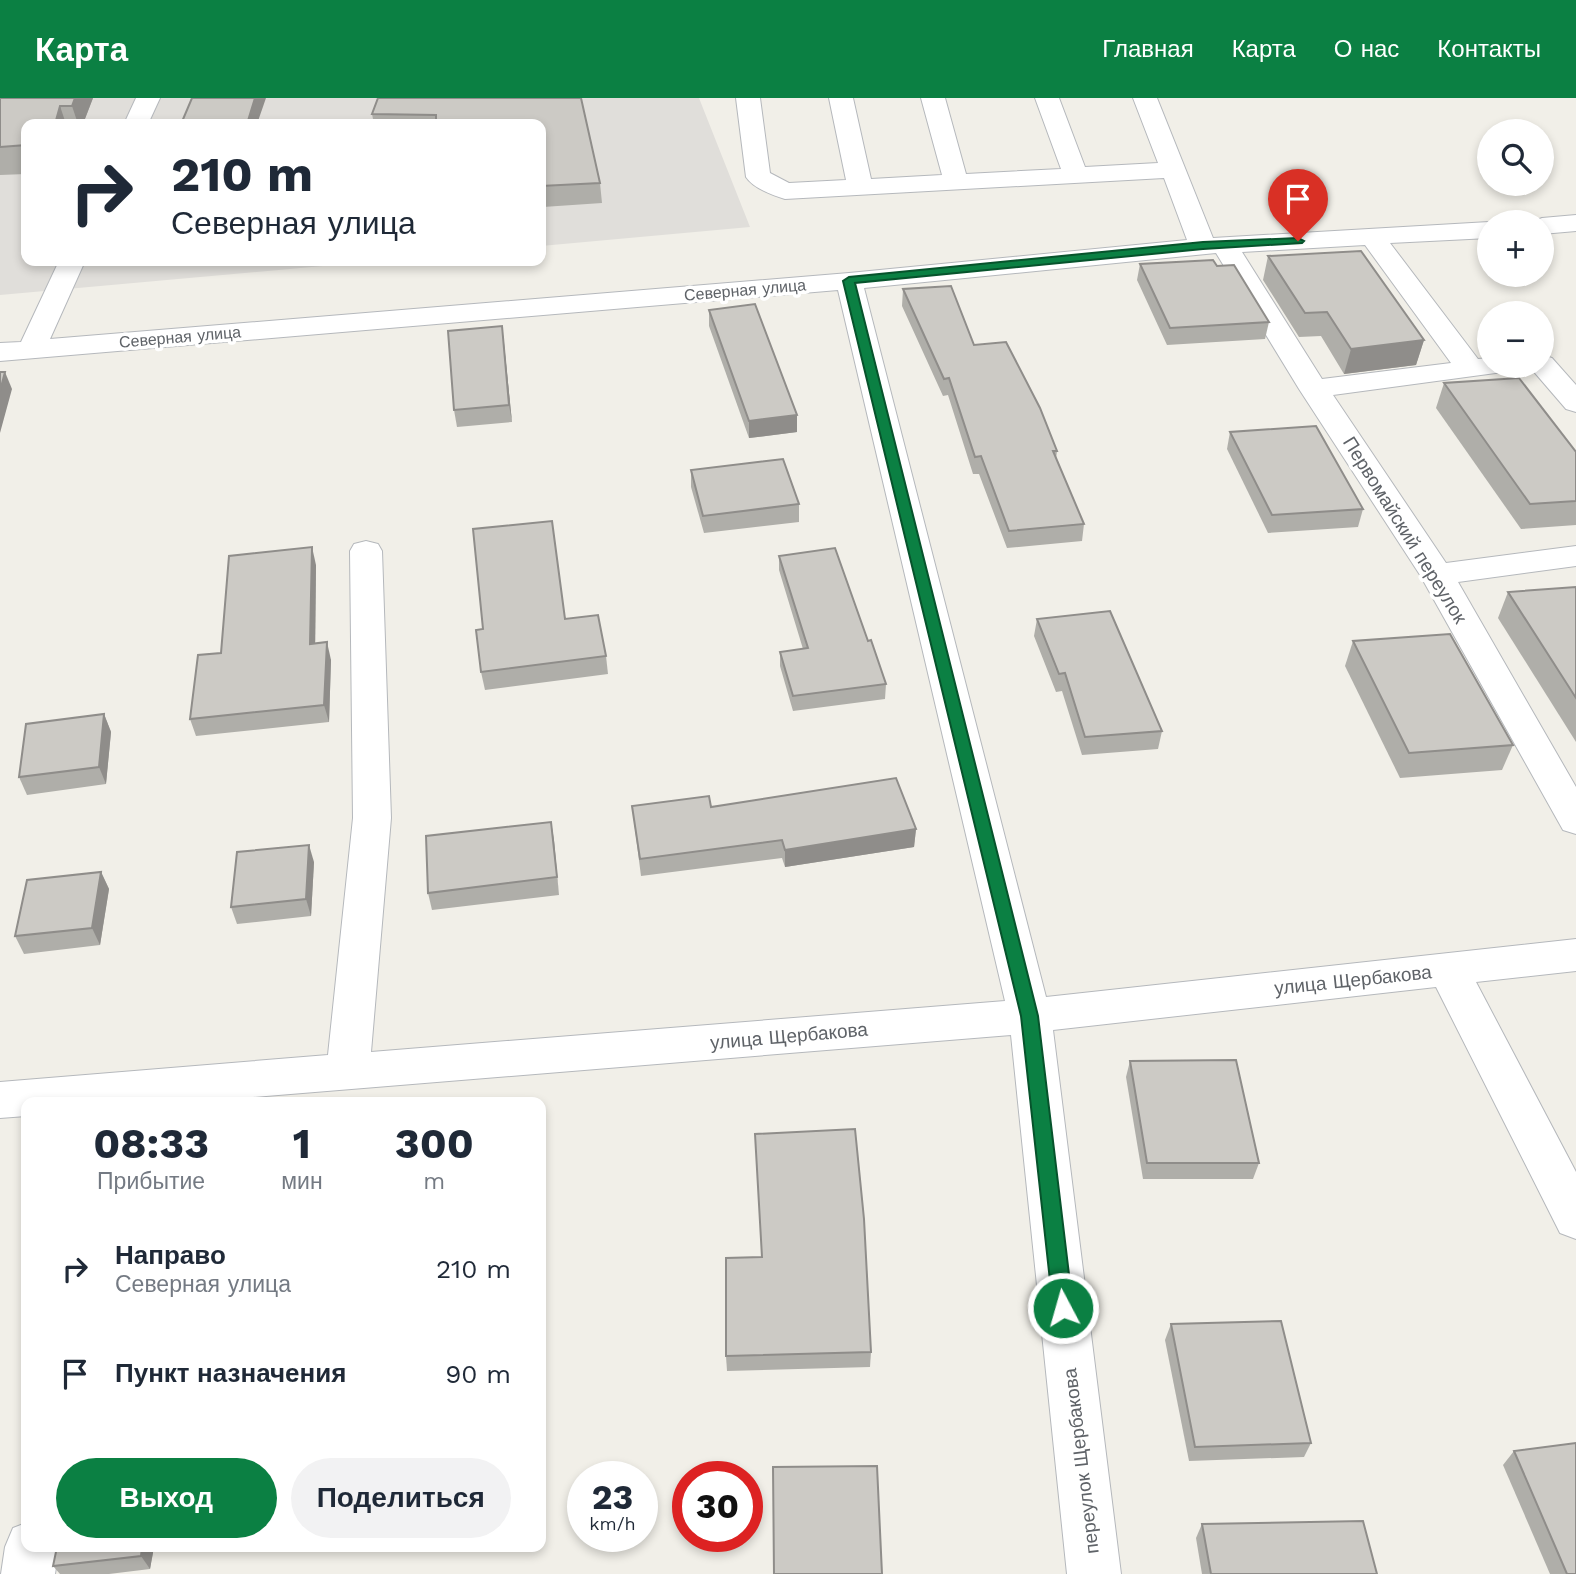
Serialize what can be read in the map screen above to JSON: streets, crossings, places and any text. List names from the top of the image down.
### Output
{
  "streets": {
    "street": [
      "Северная улица",
      "Первомайский переулок",
      "улица Щербакова",
      "переулок Щербакова"
    ]
  },
  "crossings": [
    ["Северная улица", "Первомайский переулок"],
    ["Северная улица", "переулок Щербакова"],
    ["улица Щербакова", "переулок Щербакова"]
  ],
  "page": {
    "header": "Карта",
    "nav": [
      "Главная",
      "Карта",
      "О нас",
      "Контакты"
    ],
    "map_buttons": ["+", "−"],
    "turn": ["210 m", "Северная улица"],
    "eta": [
      "08:33",
      "Прибытие",
      "1",
      "мин",
      "300",
      "m"
    ],
    "list": [
      {
        "name": "Направо",
        "note": "Северная улица",
        "value": "210 m"
      },
      {
        "name": "Пункт назначения",
        "value": "90 m"
      }
    ],
    "buttons": ["Выход", "Поделиться"],
    "speed": "23 km/h",
    "limit": "30"
  }
}
